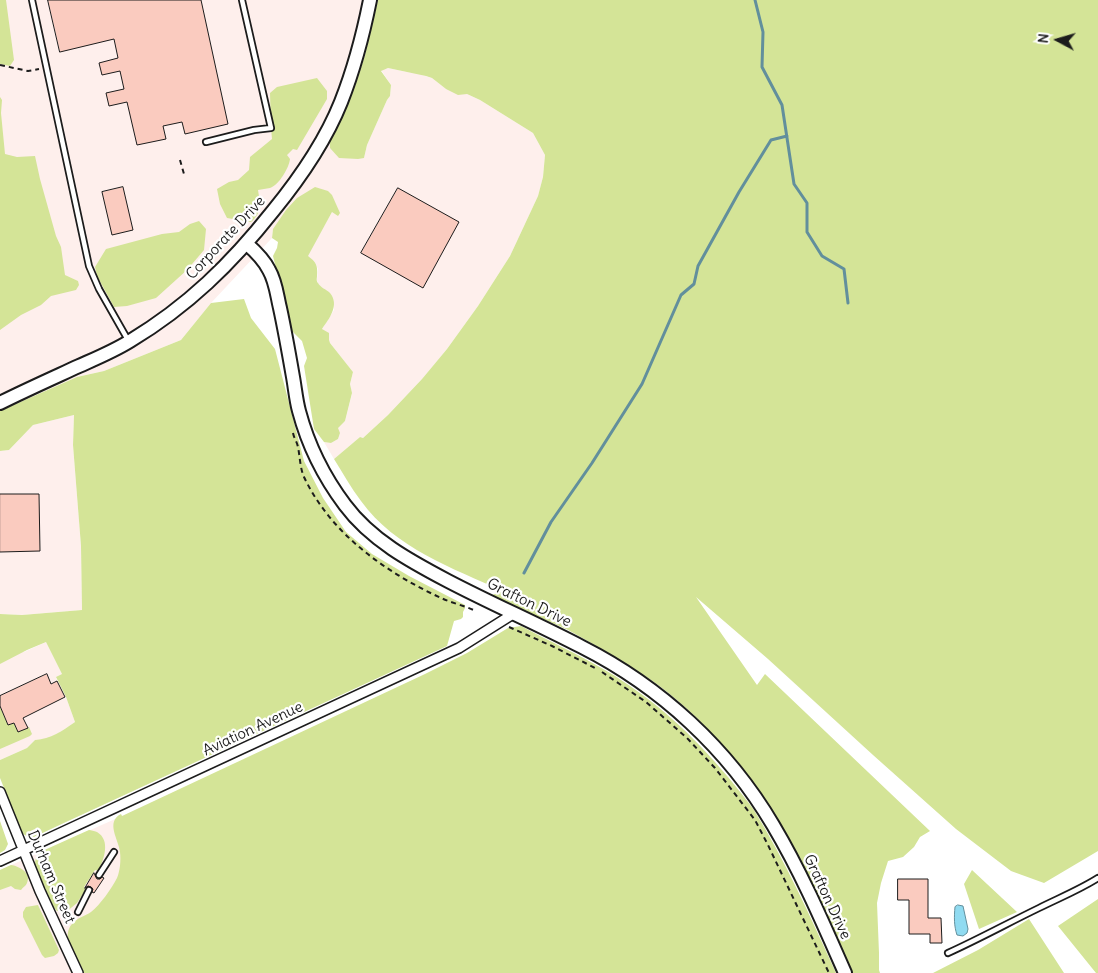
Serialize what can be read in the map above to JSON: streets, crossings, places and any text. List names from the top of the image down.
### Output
{
  "streets": {
    "street": [
      "Corporate Drive",
      "Grafton Drive",
      "Aviation Avenue",
      "Durham Street"
    ]
  },
  "crossings": [
    ["Corporate Drive", "Grafton Drive"],
    ["Grafton Drive", "Aviation Avenue"],
    ["Aviation Avenue", "Durham Street"]
  ],
  "north": "left"
}
